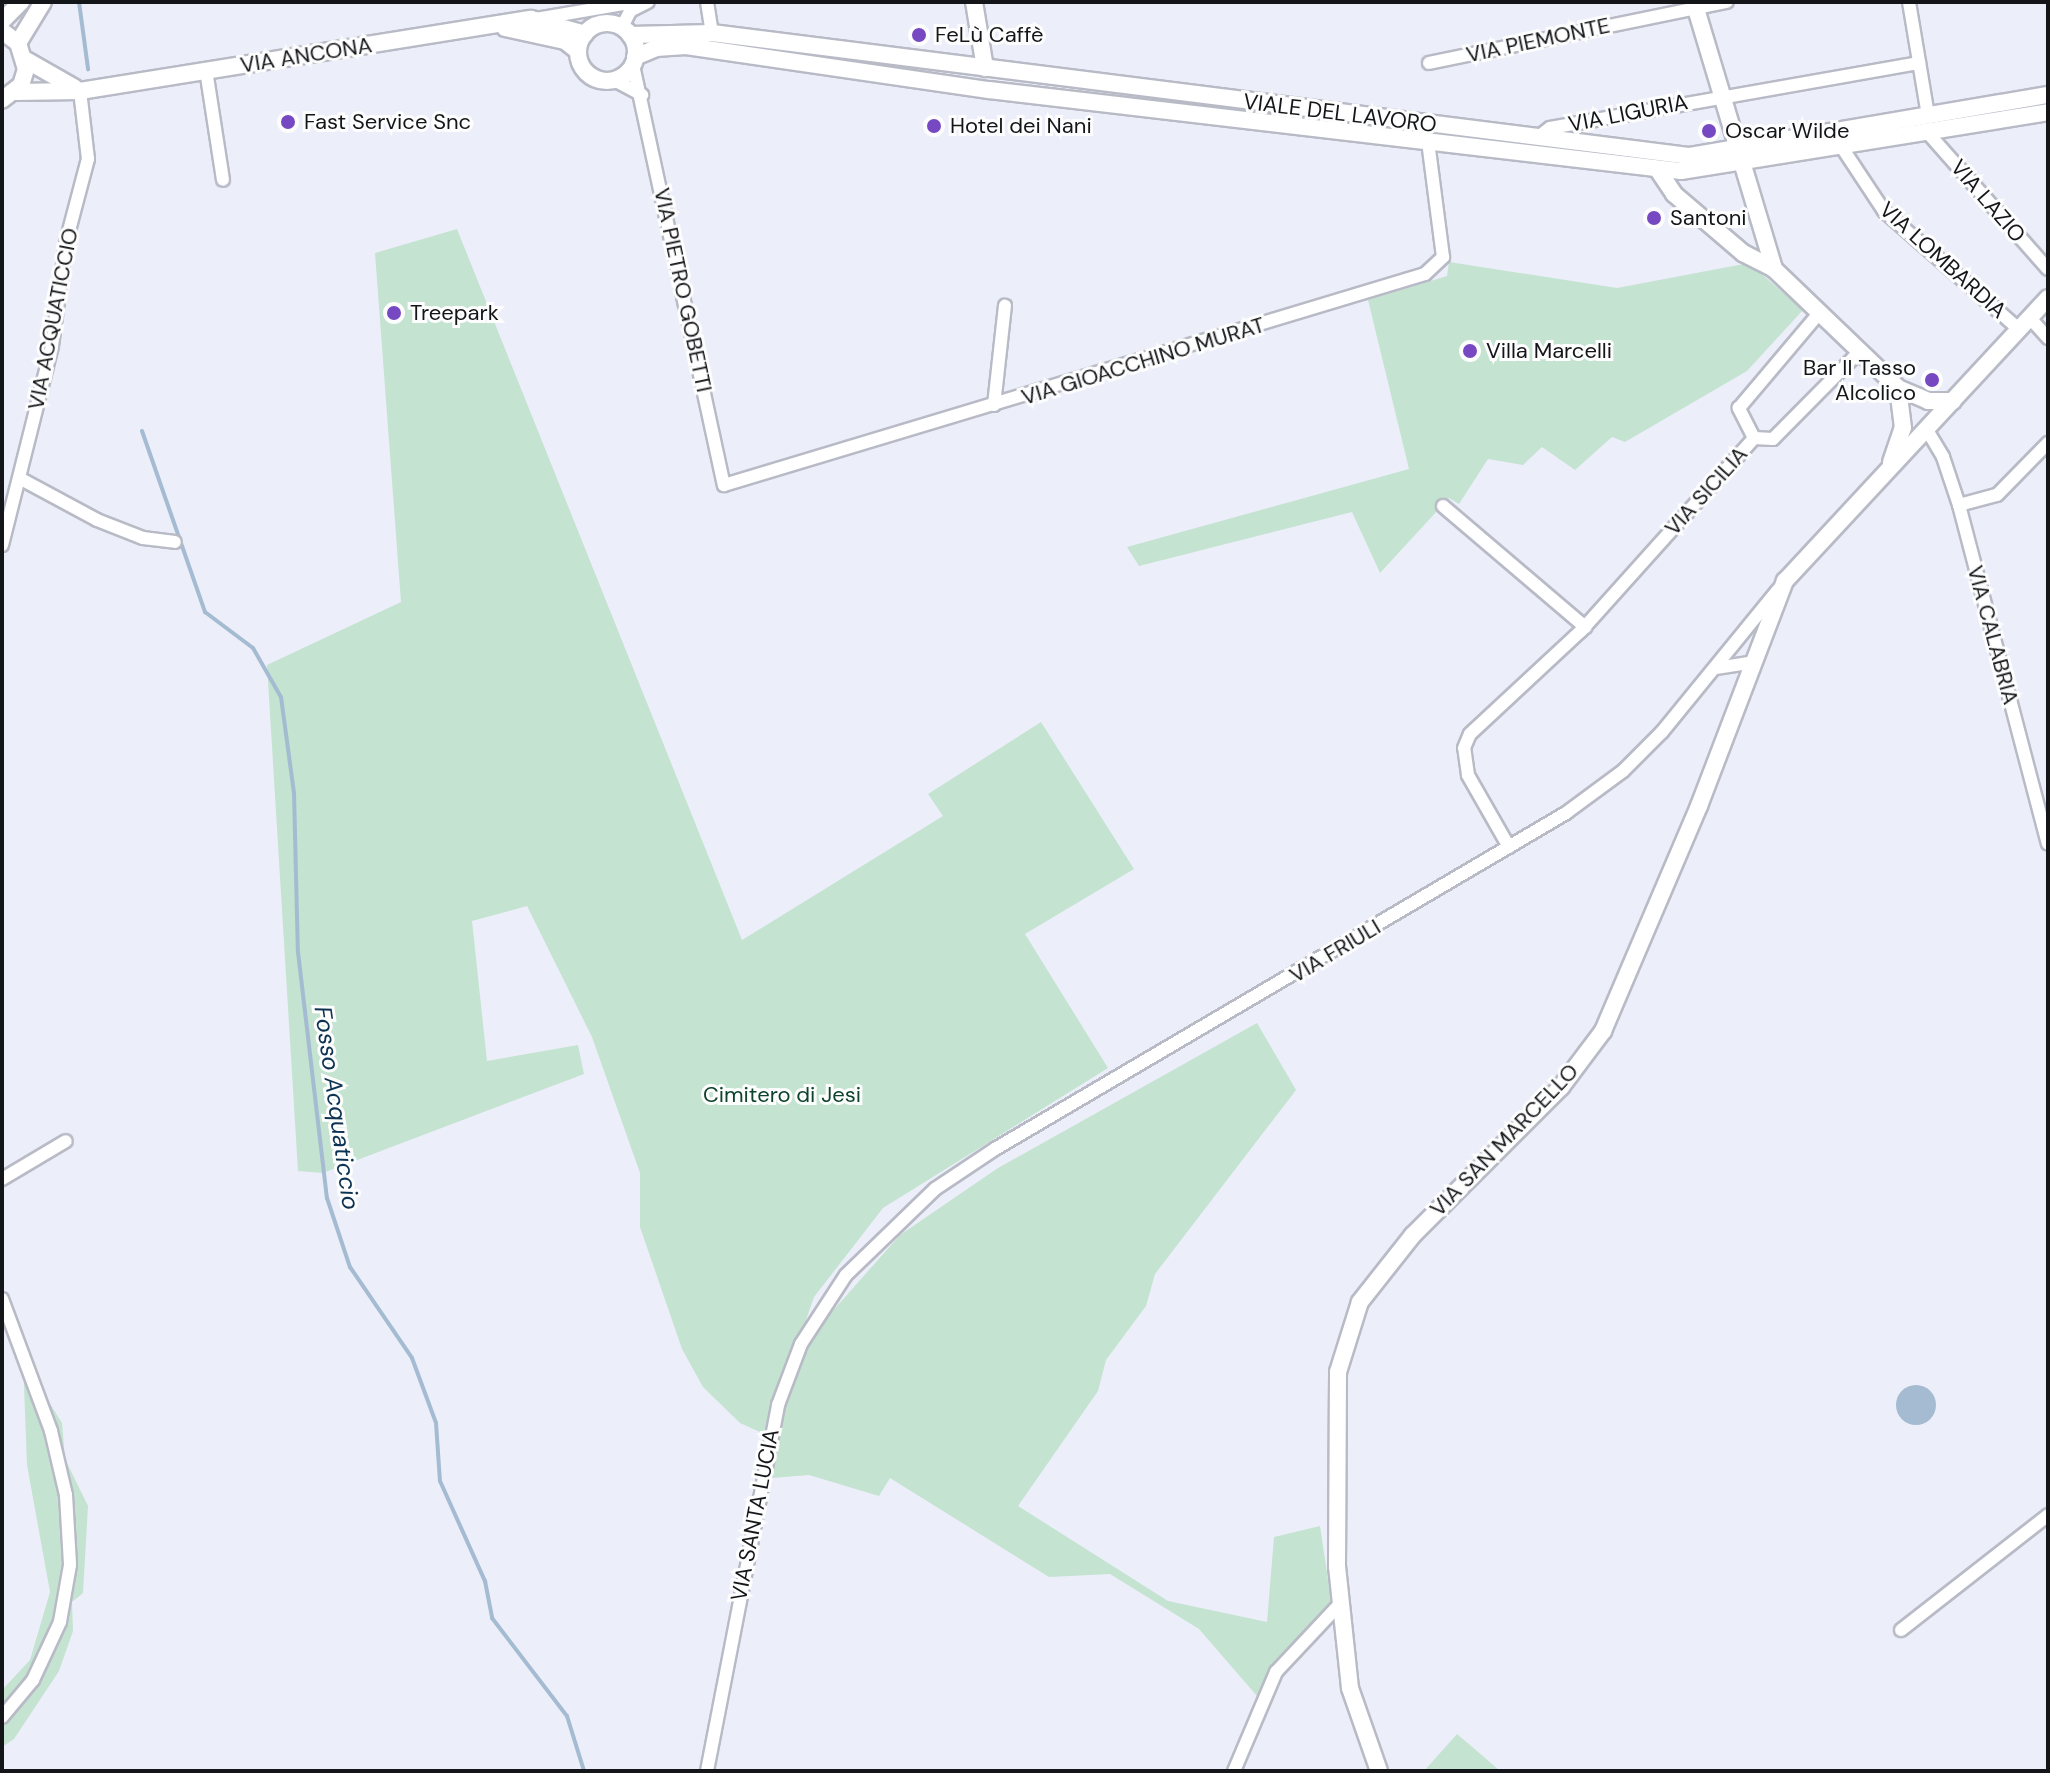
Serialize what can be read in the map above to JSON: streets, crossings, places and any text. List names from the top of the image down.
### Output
{
  "streets": {
    "main road": ["VIA ANCONA", "VIALE DEL LAVORO", "VIA SAN MARCELLO"],
    "street": [
      "VIA PIEMONTE",
      "VIA LIGURIA",
      "VIA LAZIO",
      "VIA LOMBARDIA",
      "VIA PIETRO GOBETTI",
      "VIA ACQUATICCIO",
      "VIA GIOACCHINO MURAT",
      "VIA SICILIA",
      "VIA CALABRIA",
      "VIA FRIULI",
      "VIA SANTA LUCIA"
    ]
  },
  "crossings": [
    ["VIA ANCONA", "VIALE DEL LAVORO"],
    ["VIA ANCONA", "VIA PIETRO GOBETTI"],
    ["VIA ANCONA", "VIA ACQUATICCIO"],
    ["VIALE DEL LAVORO", "VIA LIGURIA"],
    ["VIALE DEL LAVORO", "VIA LAZIO"],
    ["VIALE DEL LAVORO", "VIA LOMBARDIA"],
    ["VIALE DEL LAVORO", "VIA PIETRO GOBETTI"],
    ["VIALE DEL LAVORO", "VIA GIOACCHINO MURAT"],
    ["VIA LOMBARDIA", "VIA SAN MARCELLO"],
    ["VIA PIETRO GOBETTI", "VIA GIOACCHINO MURAT"],
    ["VIA SICILIA", "VIA FRIULI"],
    ["VIA CALABRIA", "VIA SAN MARCELLO"],
    ["VIA FRIULI", "VIA SAN MARCELLO"],
    ["VIA FRIULI", "VIA SANTA LUCIA"]
  ],
  "water": ["Fosso Acquaticcio"],
  "parks": ["Cimitero di Jesi"],
  "places": [
    "FeLù Caffè",
    "Fast Service Snc",
    "Hotel dei Nani",
    "Oscar Wilde",
    "Santoni",
    "Treepark",
    "Villa Marcelli",
    "Bar Il Tasso Alcolico"
  ]
}
